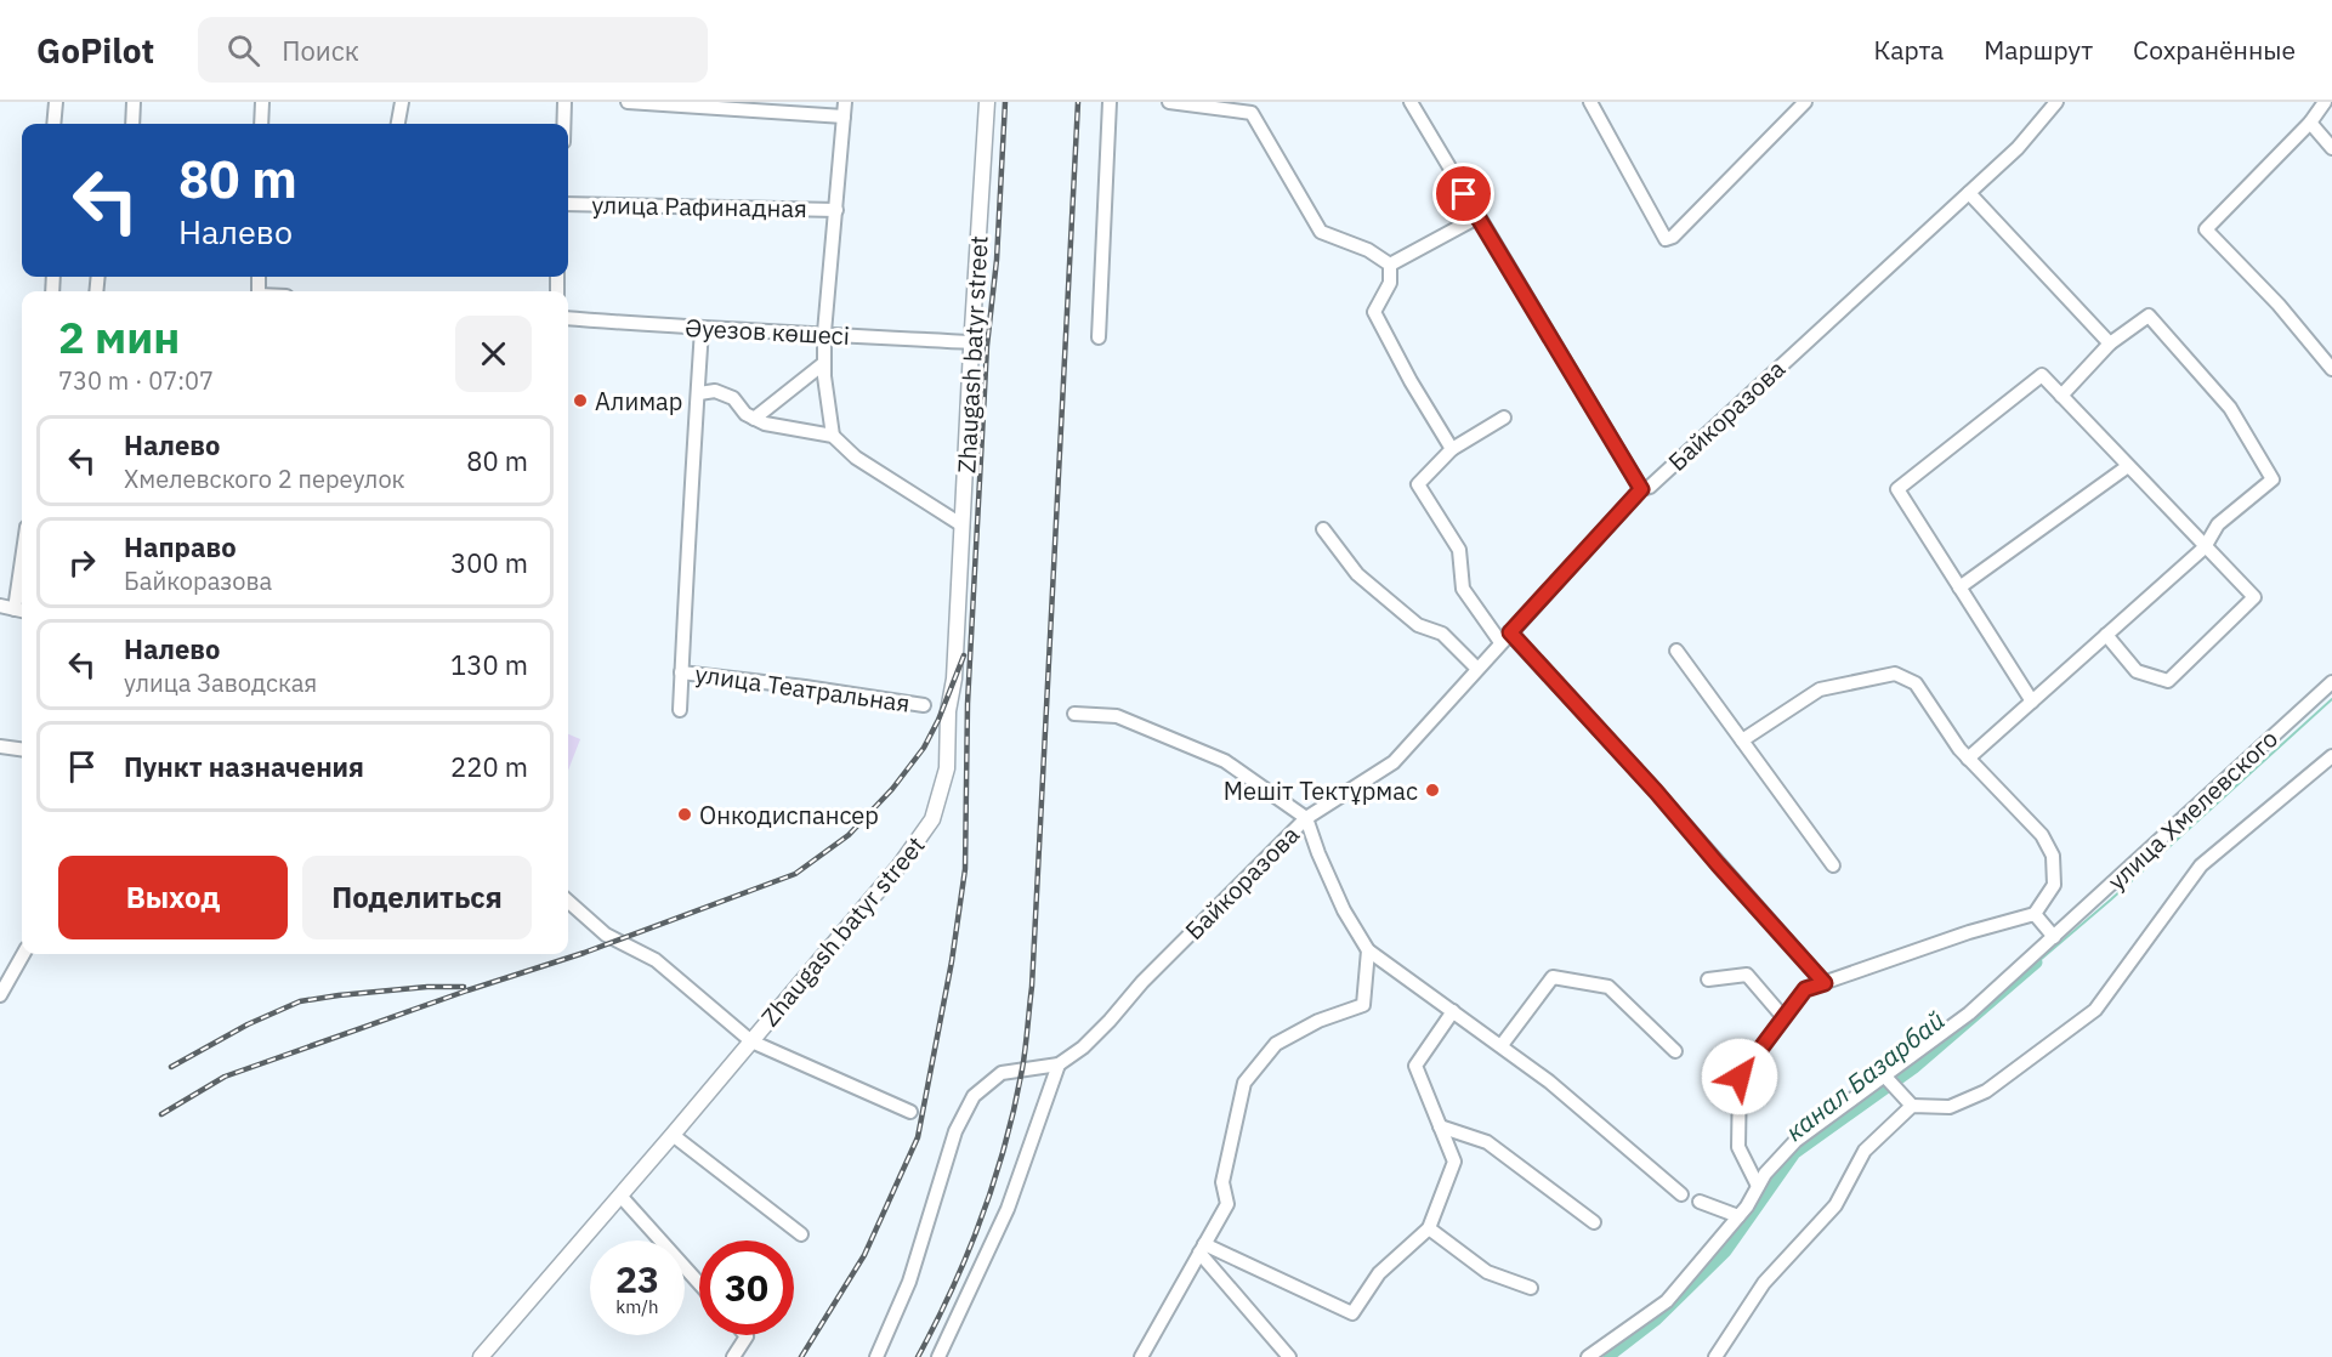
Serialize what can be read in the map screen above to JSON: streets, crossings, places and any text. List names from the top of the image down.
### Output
{
  "streets": {
    "main road": ["Zhaugash batyr street"],
    "street": [
      "улица Рафинадная",
      "Әуезов көшесі",
      "Байкоразова",
      "улица Театральная",
      "улица Хмелевского"
    ]
  },
  "crossings": [
    ["Әуезов көшесі", "Zhaugash batyr street"],
    ["Әуезов көшесі", "улица Театральная"]
  ],
  "water": ["канал Базарбай"],
  "places": ["Алимар", "Мешіт Тектұрмас", "Онкодиспансер"],
  "page": {
    "header": "GoPilot",
    "search": "Поиск",
    "nav": ["Карта", "Маршрут", "Сохранённые"],
    "turn": ["80 m", "Налево"],
    "heading": ["2 мин", "730 m · 07:07"],
    "list": [
      {
        "name": "Налево",
        "note": "Хмелевского 2 переулок",
        "value": "80 m"
      },
      {
        "name": "Направо",
        "note": "Байкоразова",
        "value": "300 m"
      },
      {
        "name": "Налево",
        "note": "улица Заводская",
        "value": "130 m"
      },
      {
        "name": "Пункт назначения",
        "value": "220 m"
      }
    ],
    "buttons": ["Выход", "Поделиться"],
    "speed": "23 km/h",
    "limit": "30"
  }
}
